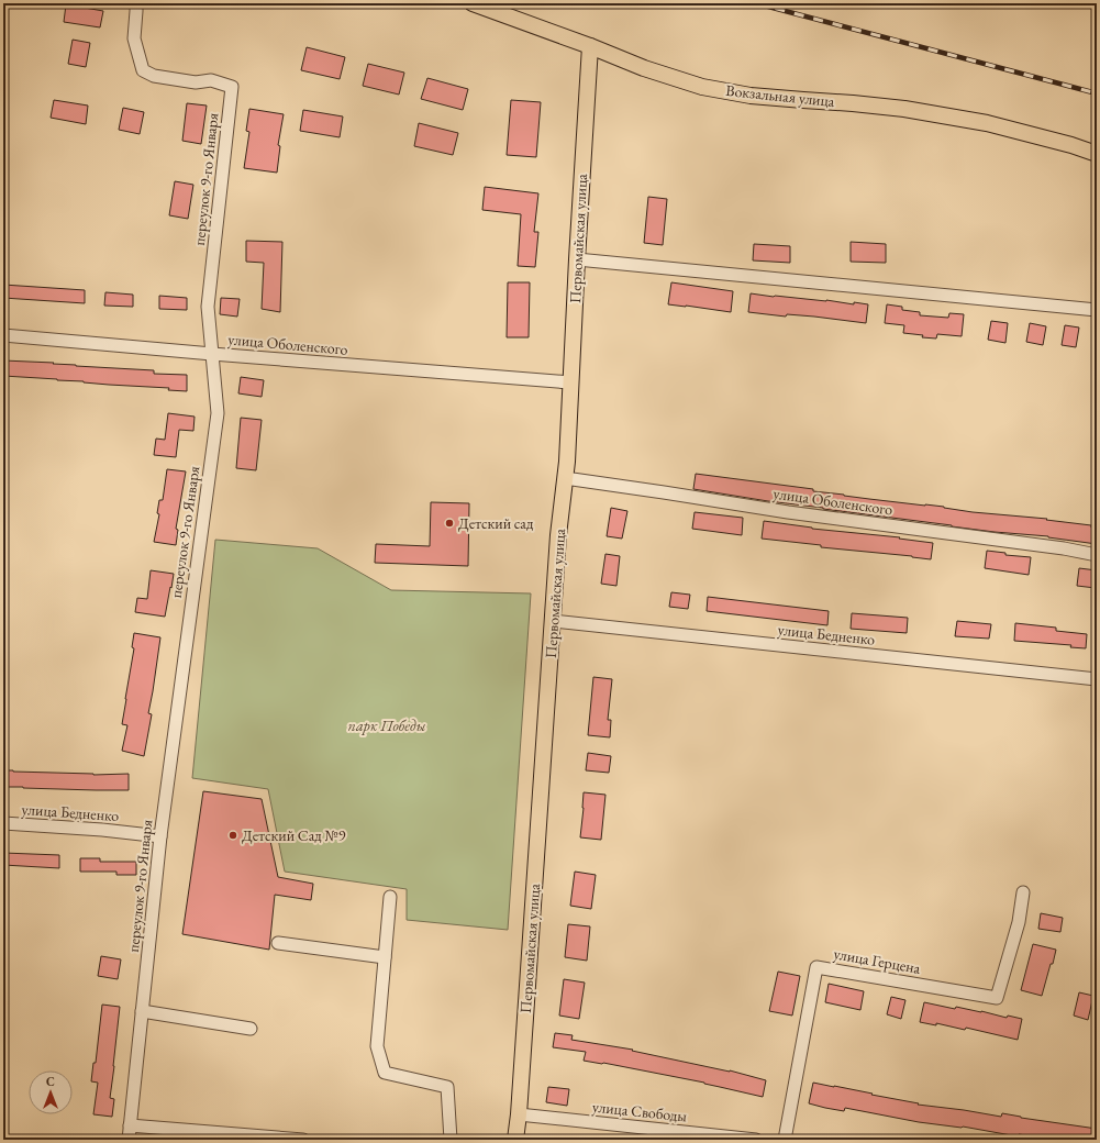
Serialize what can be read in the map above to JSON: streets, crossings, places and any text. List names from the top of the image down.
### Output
{
  "streets": {
    "main road": ["Вокзальная улица", "Первомайская улица"],
    "street": [
      "переулок 9-го Января",
      "улица Оболенского",
      "улица Бедненко",
      "улица Герцена",
      "улица Свободы"
    ]
  },
  "crossings": [
    ["Вокзальная улица", "Первомайская улица"],
    ["переулок 9-го Января", "улица Оболенского"],
    ["переулок 9-го Января", "улица Бедненко"],
    ["Первомайская улица", "улица Оболенского"],
    ["Первомайская улица", "улица Бедненко"],
    ["Первомайская улица", "улица Свободы"]
  ],
  "parks": ["парк Победы"],
  "places": ["Детский сад", "Детский Сад №9"],
  "north": "top"
}
